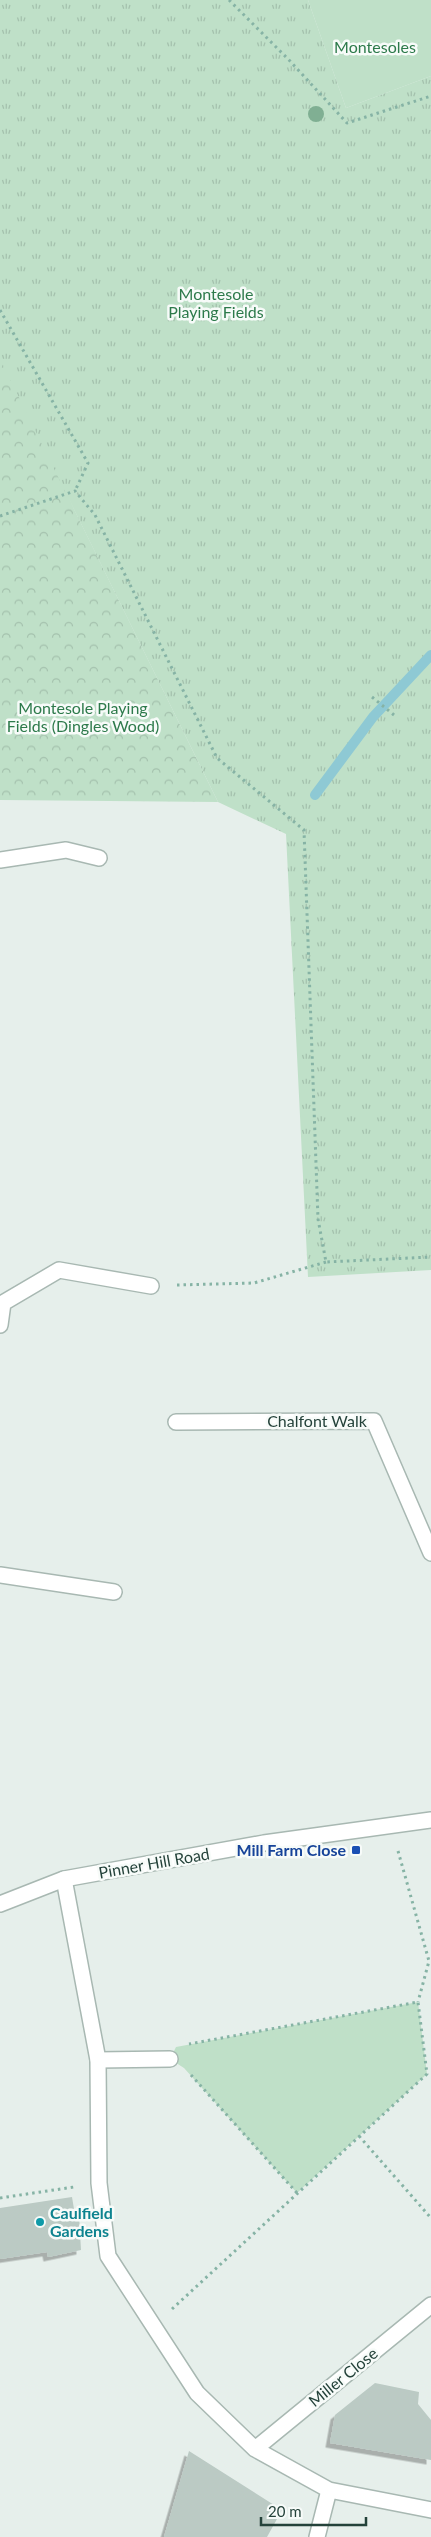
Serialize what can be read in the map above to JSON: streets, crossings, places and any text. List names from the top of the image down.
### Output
{
  "streets": {
    "street": ["Chalfont Walk", "Pinner Hill Road", "Miller Close"]
  },
  "parks": ["Montesoles", "Montesole Playing Fields", "Montesole Playing Fields (Dingles Wood)"],
  "places": {
    "transit": ["Mill Farm Close"],
    "other": ["Caulfield Gardens"]
  },
  "scale_bar": "20 m"
}
